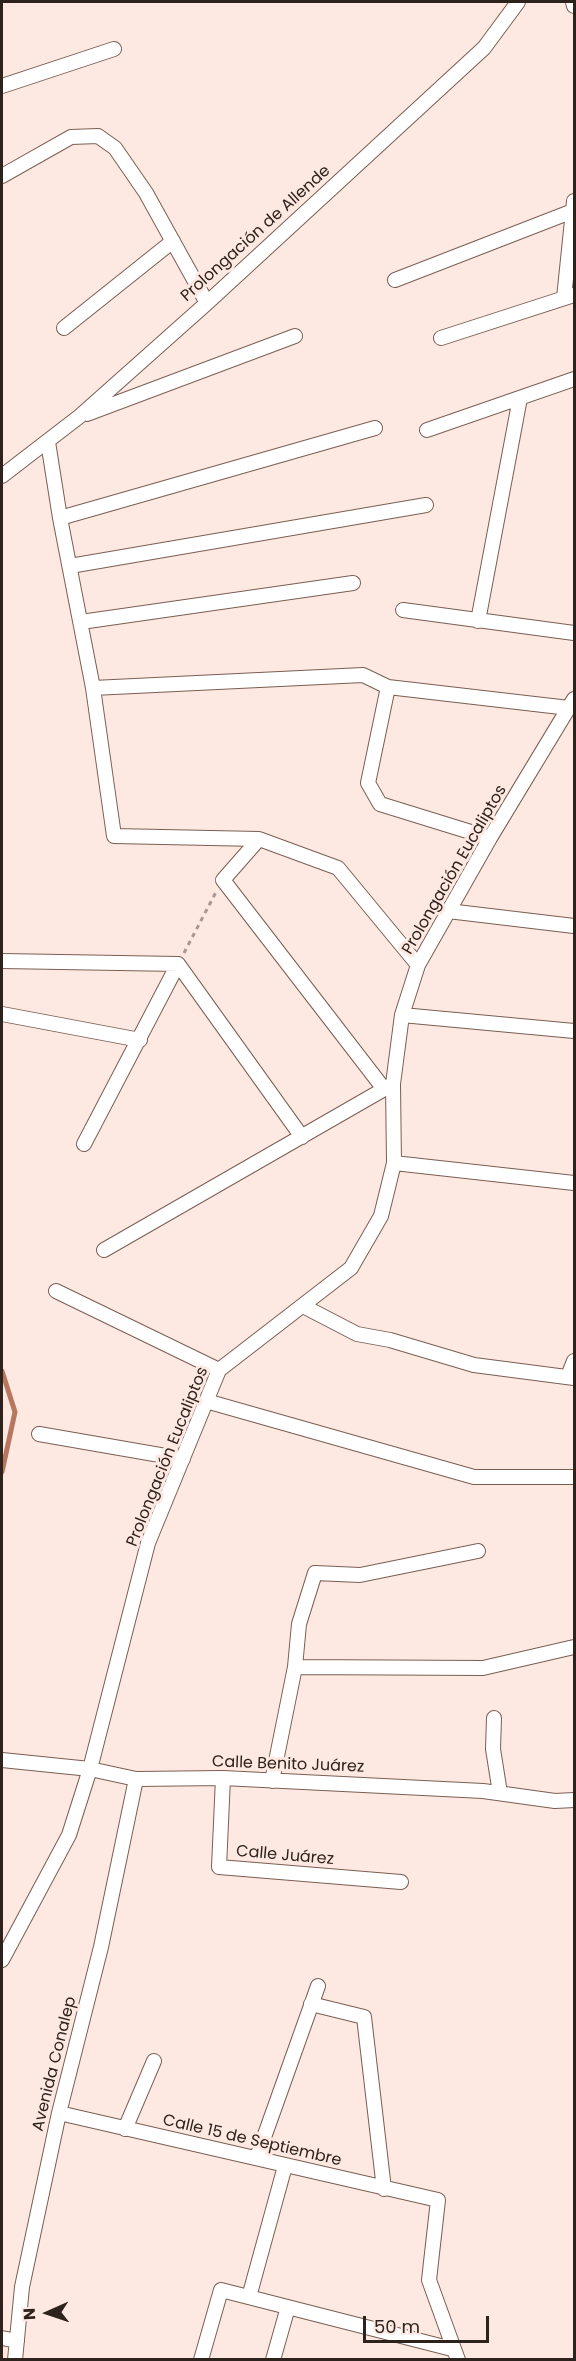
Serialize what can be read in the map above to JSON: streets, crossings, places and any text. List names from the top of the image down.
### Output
{
  "streets": {
    "street": [
      "Prolongación de Allende",
      "Prolongación Eucaliptos",
      "Calle Benito Juárez",
      "Calle Juárez",
      "Avenida Conalep",
      "Calle 15 de Septiembre"
    ]
  },
  "crossings": [
    ["Prolongación Eucaliptos", "Calle Benito Juárez"],
    ["Calle Benito Juárez", "Calle Juárez"],
    ["Calle Benito Juárez", "Avenida Conalep"],
    ["Avenida Conalep", "Calle 15 de Septiembre"]
  ],
  "scale_bar": "50 m",
  "north": "left"
}
